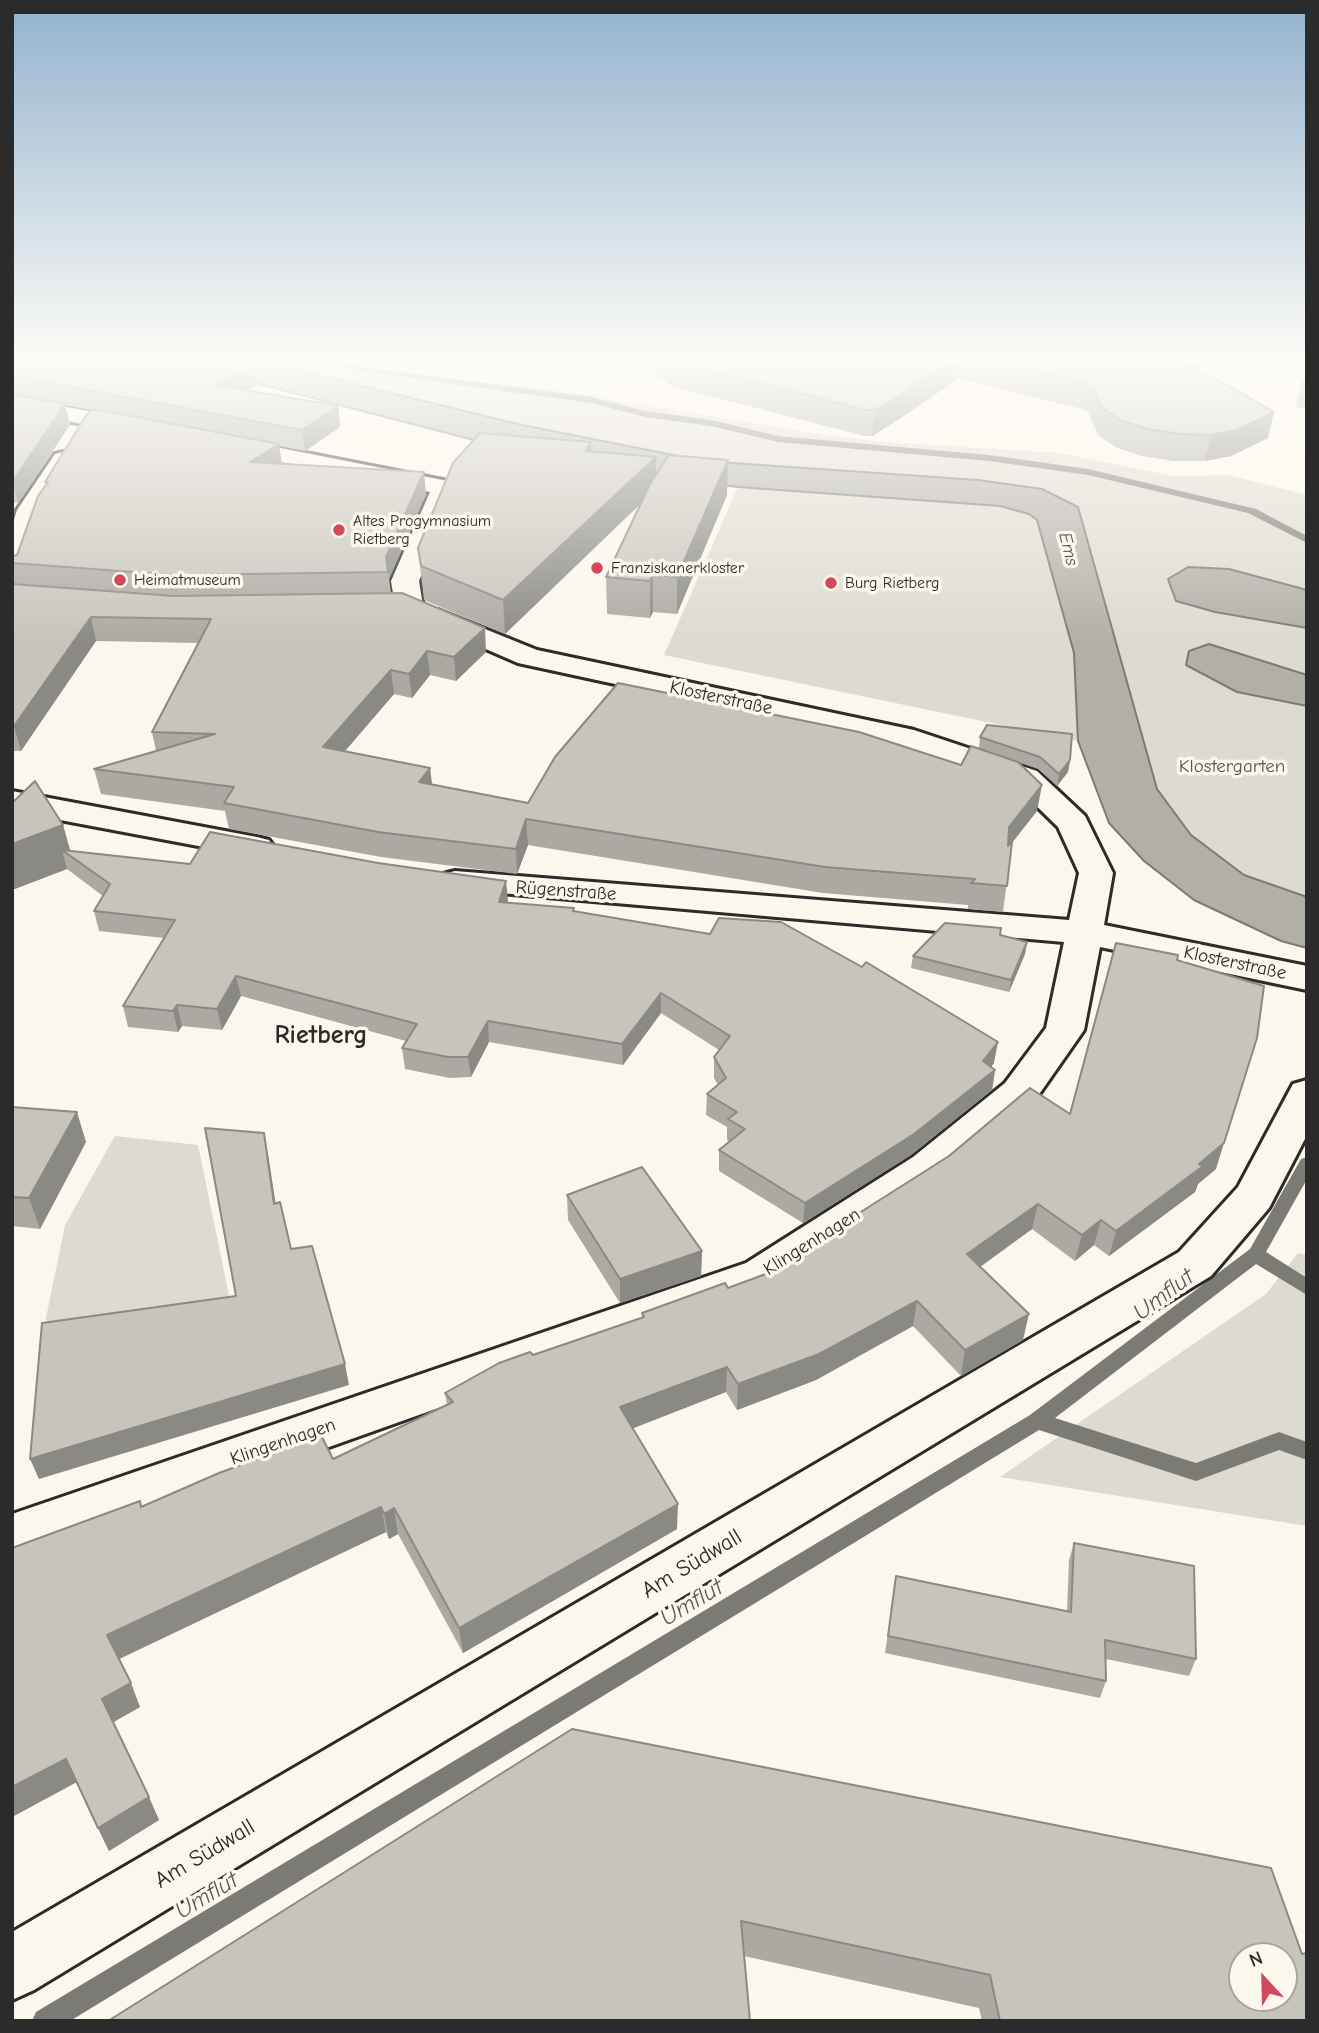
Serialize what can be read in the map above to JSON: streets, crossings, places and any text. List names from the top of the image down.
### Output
{
  "streets": {
    "street": [
      "Klosterstraße",
      "Rügenstraße",
      "Klingenhagen",
      "Am Südwall"
    ]
  },
  "crossings": [
    ["Klosterstraße", "Rügenstraße"],
    ["Klosterstraße", "Klingenhagen"],
    ["Rügenstraße", "Klingenhagen"]
  ],
  "districts": ["Rietberg"],
  "water": ["Ems", "Umflut"],
  "parks": ["Klostergarten"],
  "places": [
    "Altes Progymnasium Rietberg",
    "Franziskanerkloster",
    "Heimatmuseum",
    "Burg Rietberg"
  ],
  "north": "top"
}
